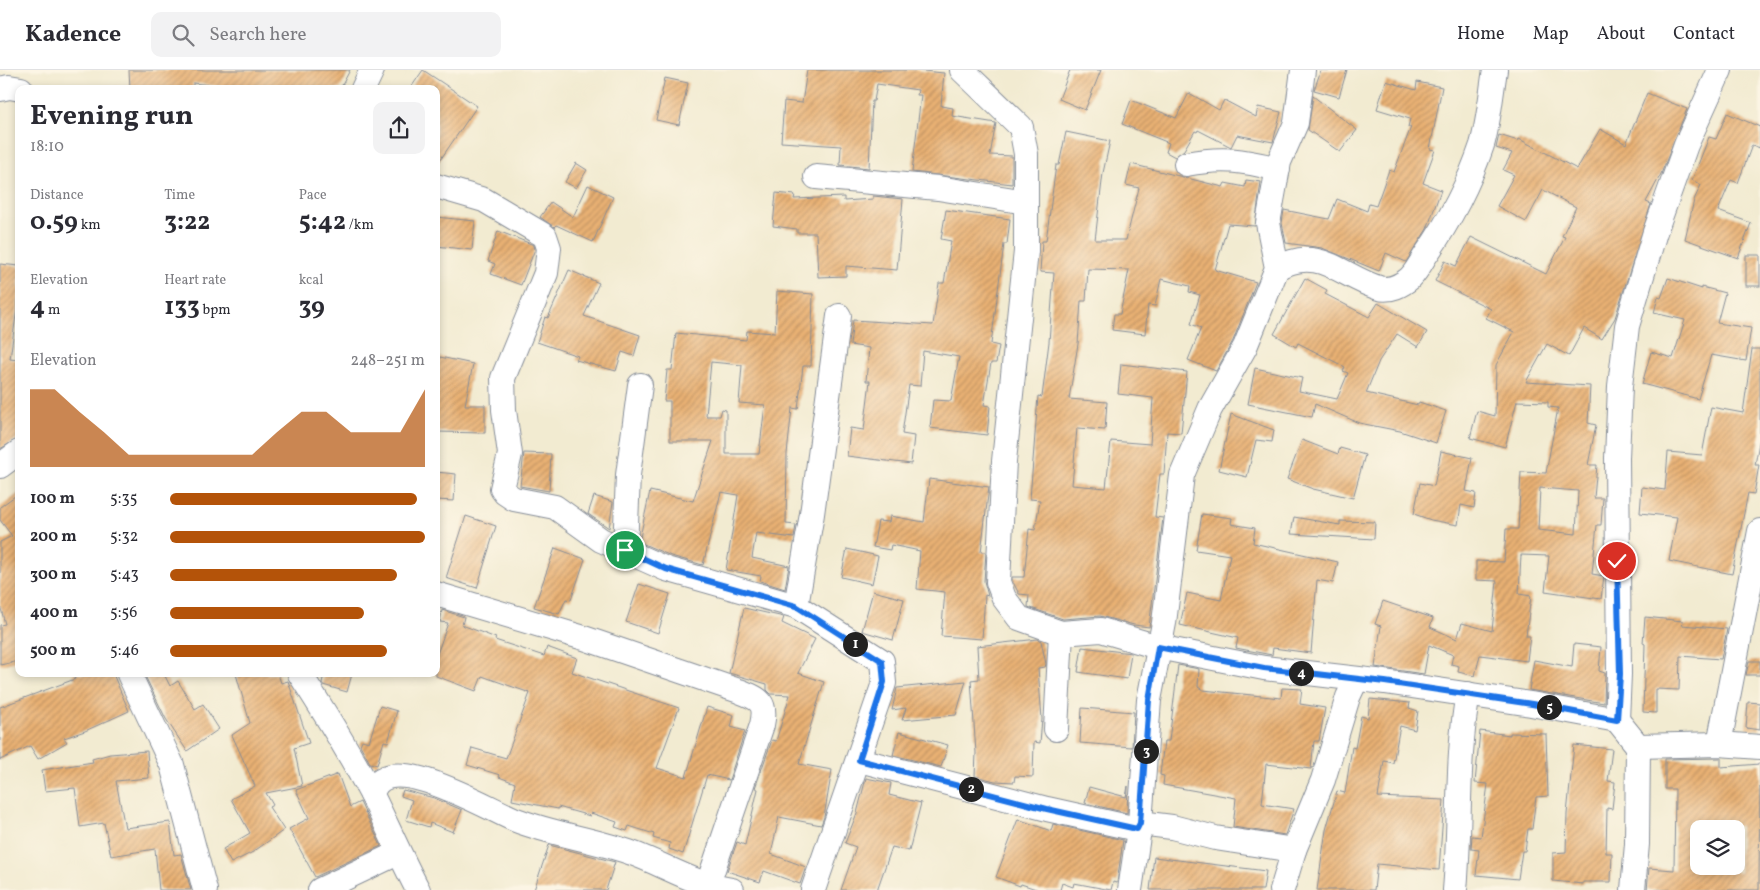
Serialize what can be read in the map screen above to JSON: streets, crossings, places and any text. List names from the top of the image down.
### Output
{
  "page": {
    "header": "Kadence",
    "search": "Search here",
    "nav": [
      "Home",
      "Map",
      "About",
      "Contact"
    ],
    "heading": ["Evening run", "18:10"],
    "stats": [
      ["Distance", "0.59 km"],
      ["Time", "3:22"],
      ["Pace", "5:42 /km"],
      ["Elevation", "4 m"],
      ["Heart rate", "133 bpm"],
      ["kcal", "39"]
    ],
    "chart": ["Elevation", "248–251 m"],
    "list": [
      {
        "name": "100 m",
        "note": "5:35"
      },
      {
        "name": "200 m",
        "note": "5:32"
      },
      {
        "name": "300 m",
        "note": "5:43"
      },
      {
        "name": "400 m",
        "note": "5:56"
      },
      {
        "name": "500 m",
        "note": "5:46"
      }
    ],
    "pins": [
      "1",
      "4",
      "5",
      "3",
      "2"
    ]
  }
}
